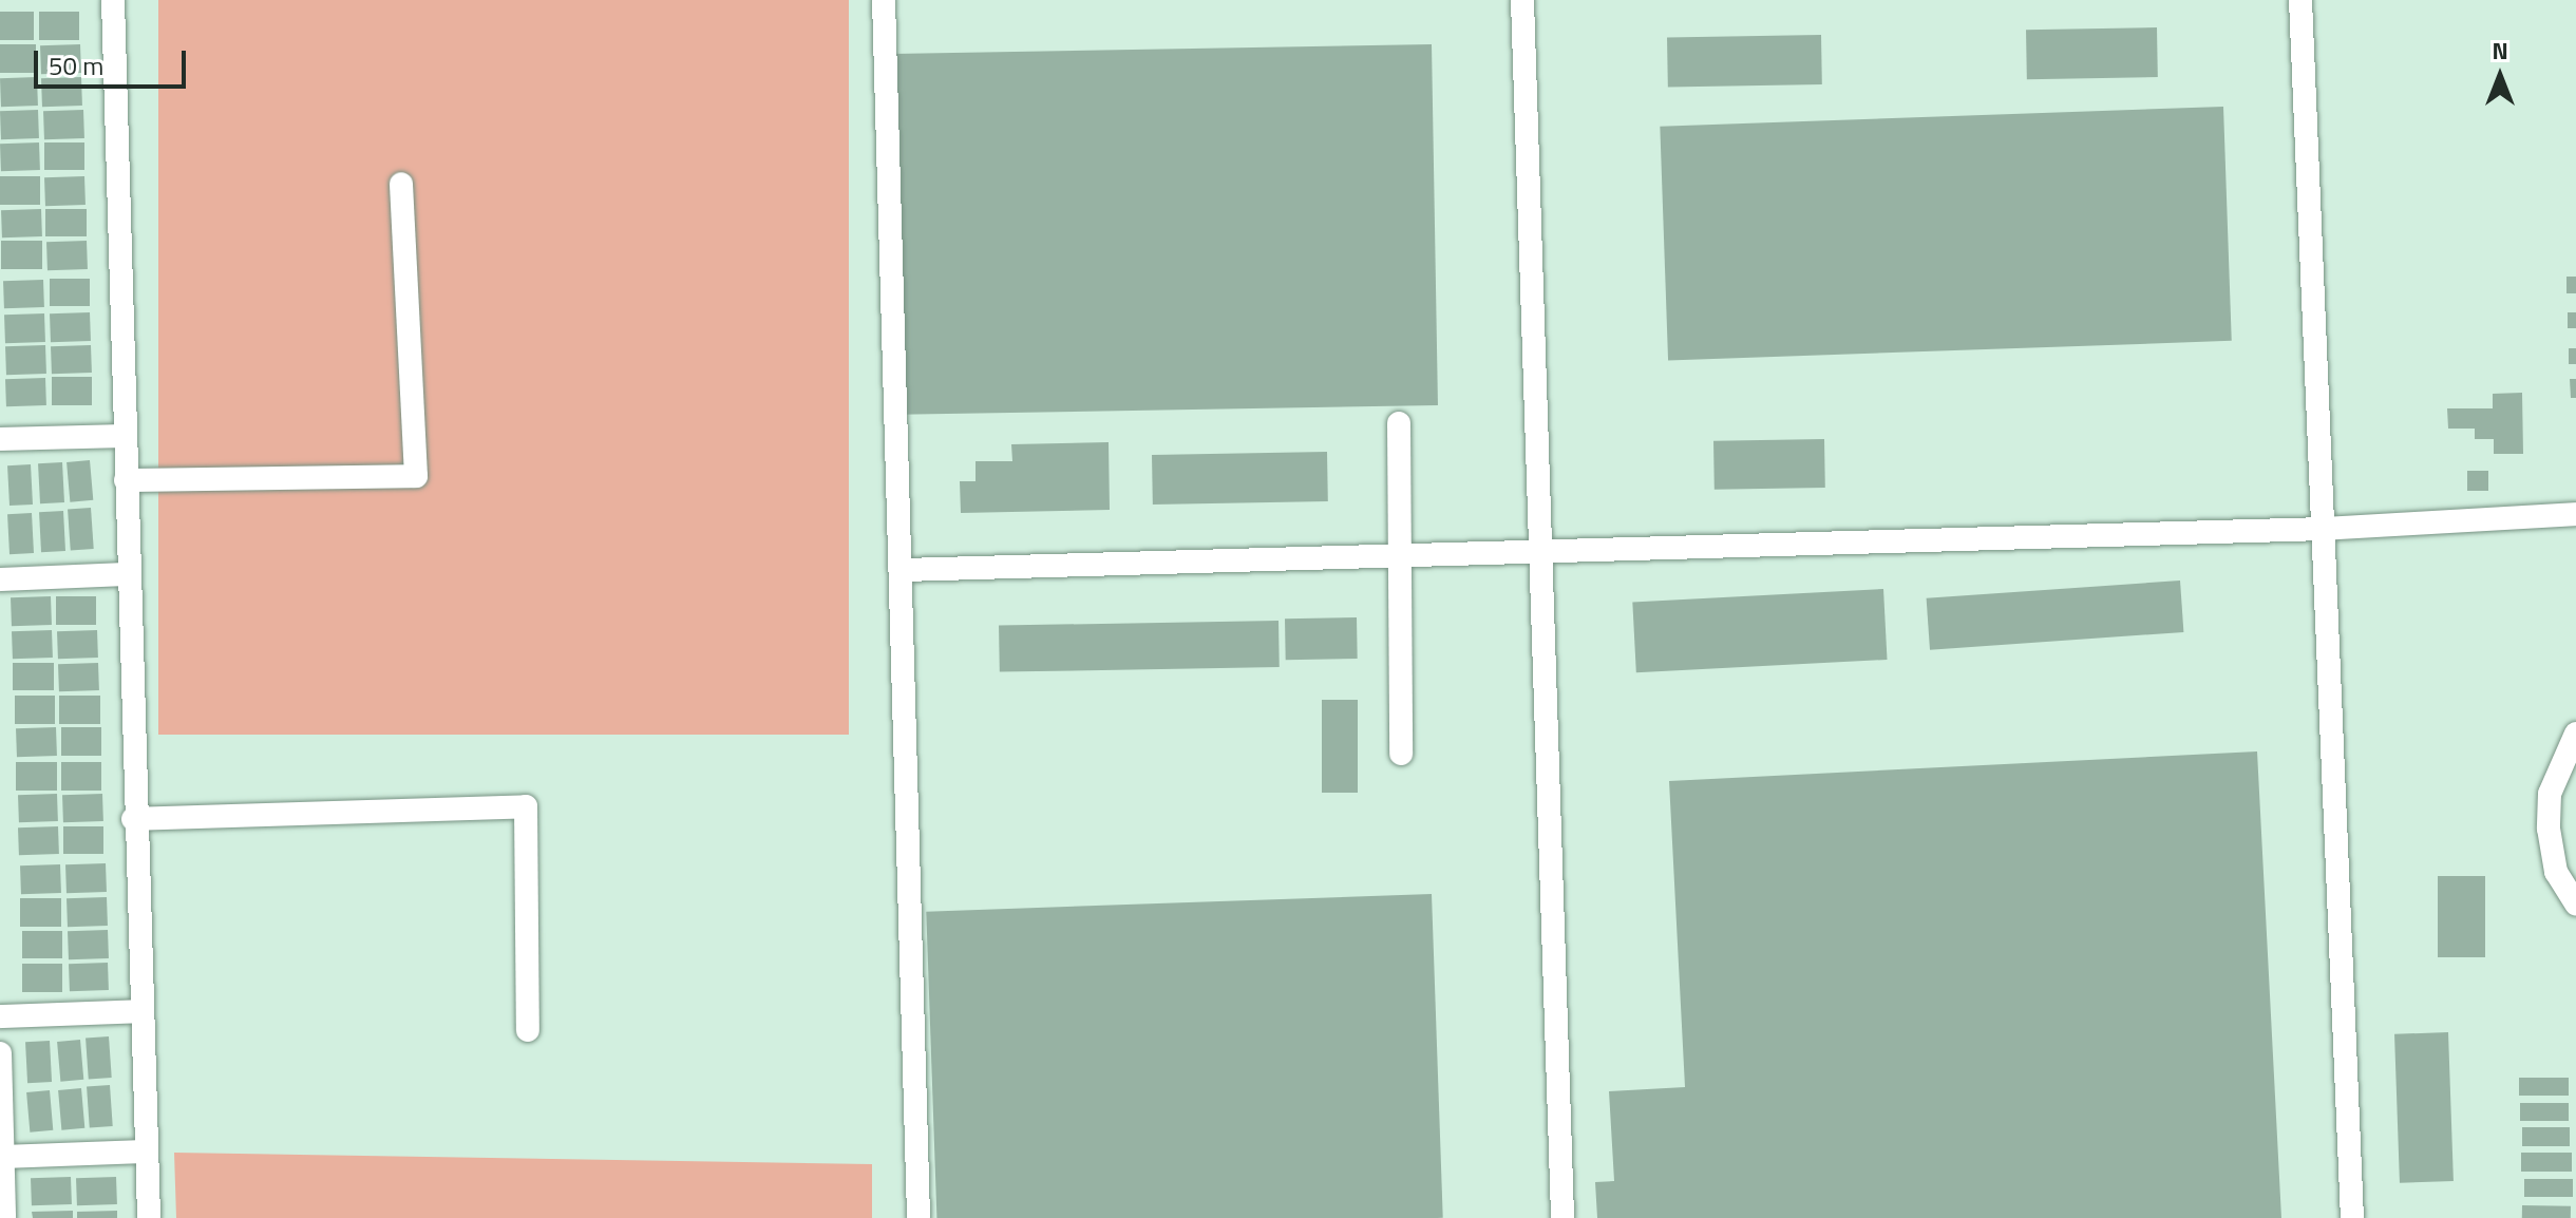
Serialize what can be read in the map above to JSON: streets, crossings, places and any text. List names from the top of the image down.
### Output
{
  "scale_bar": "50 m",
  "north": "top"
}
